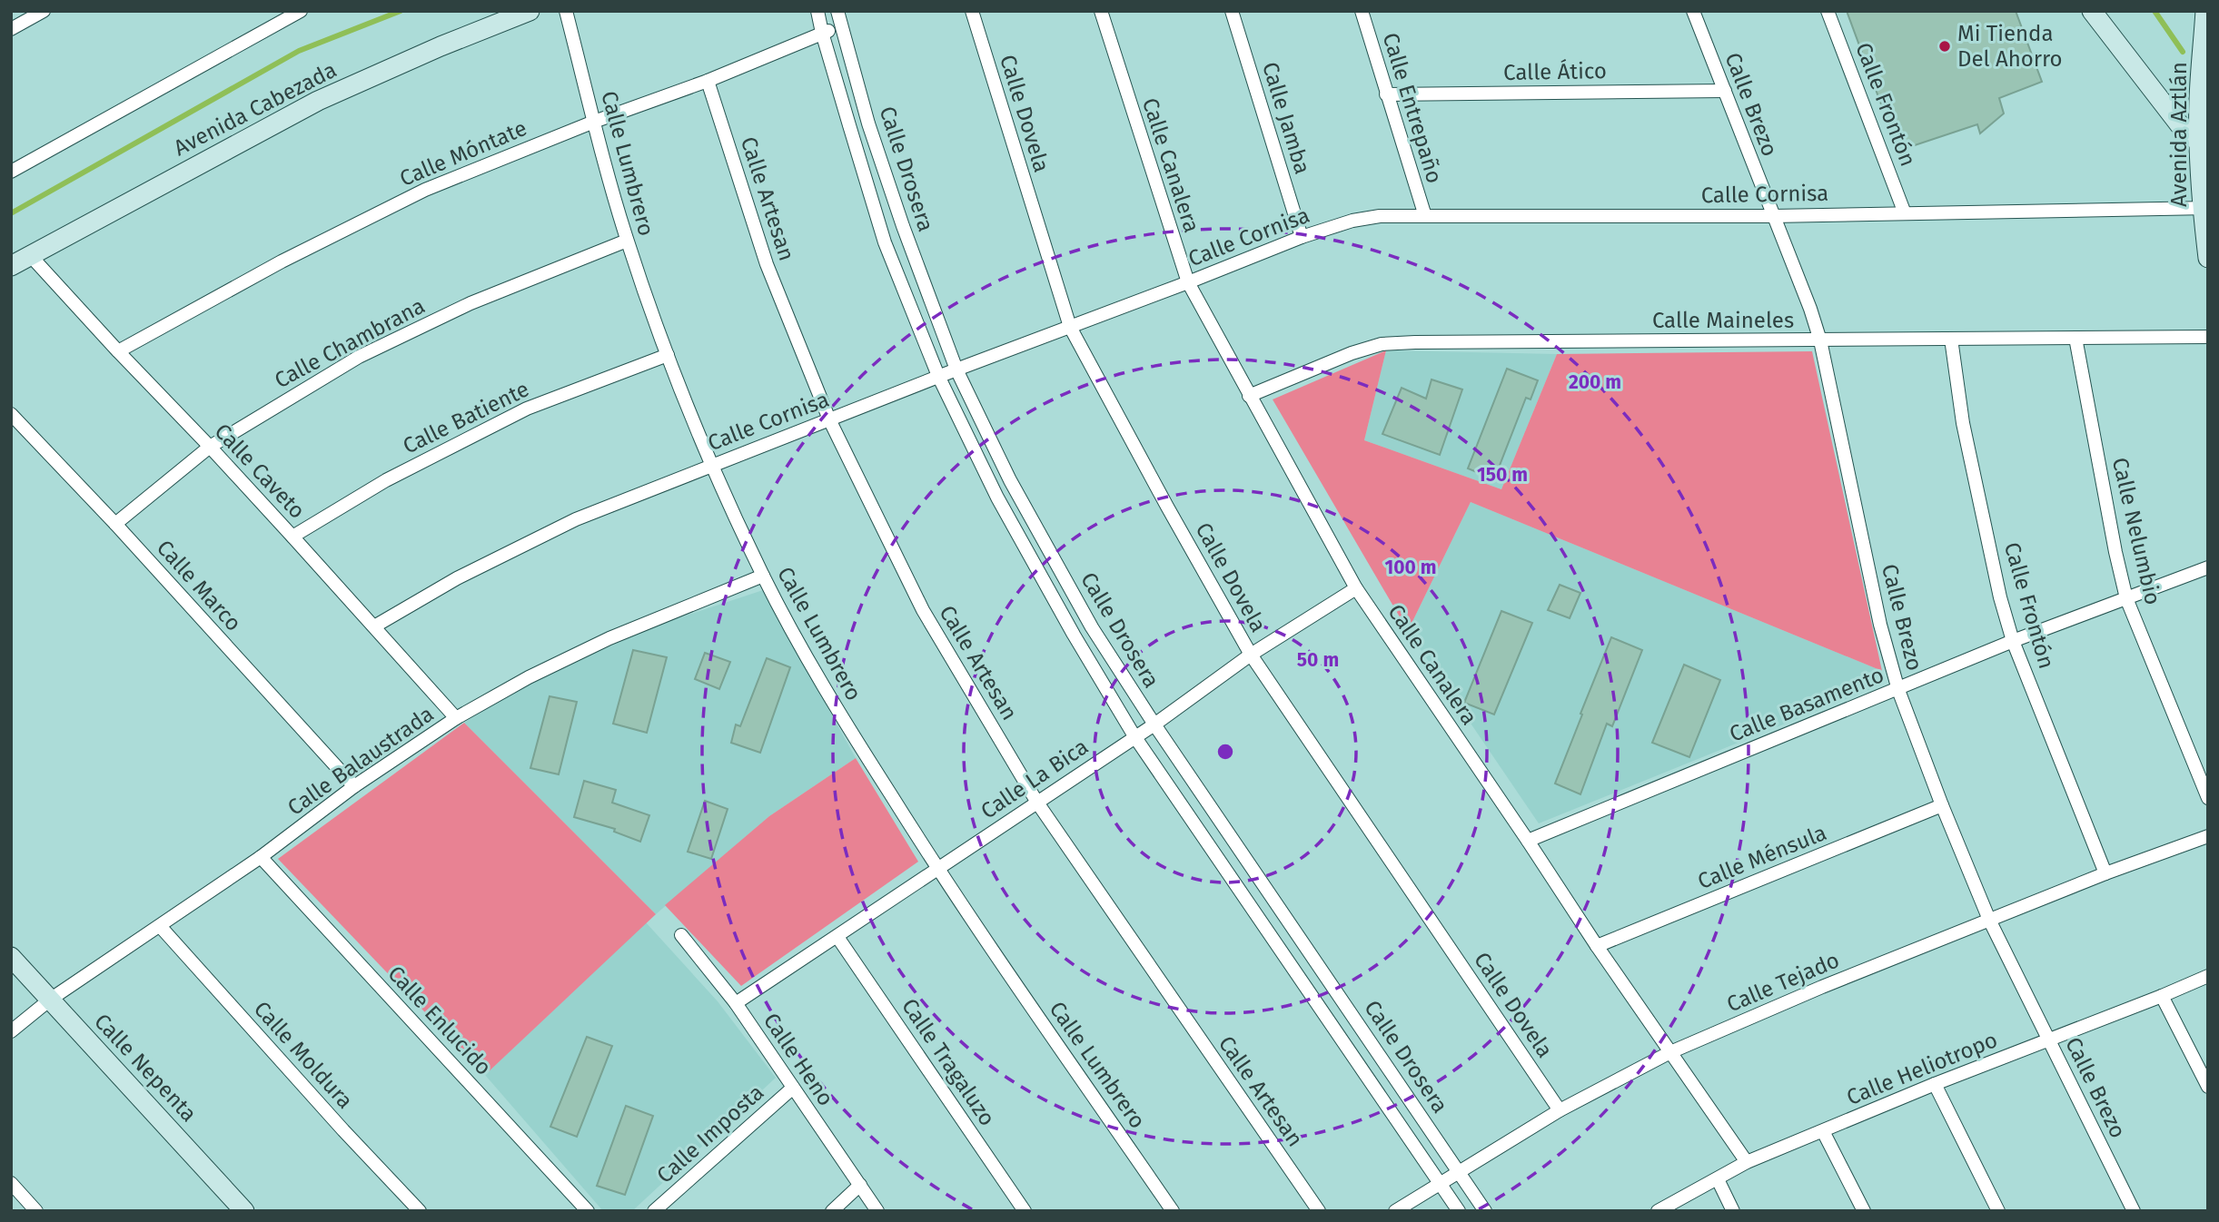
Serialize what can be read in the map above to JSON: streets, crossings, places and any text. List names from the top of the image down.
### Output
{
  "streets": {
    "main road": ["Avenida Cabezada", "Avenida Aztlán", "Calle Nepenta"],
    "street": [
      "Calle Ático",
      "Calle Brezo",
      "Calle Frontón",
      "Calle Entrepaño",
      "Calle Dovela",
      "Calle Jamba",
      "Calle Móntate",
      "Calle Lumbrero",
      "Calle Canalera",
      "Calle Drosera",
      "Calle Cornisa",
      "Calle Artesan",
      "Calle Maineles",
      "Calle Chambrana",
      "Calle Batiente",
      "Calle Caveto",
      "Calle Nelumbio",
      "Calle Marco",
      "Calle Basamento",
      "Calle Balaustrada",
      "Calle La Bica",
      "Calle Ménsula",
      "Calle Tejado",
      "Calle Enlucido",
      "Calle Moldura",
      "Calle Heno",
      "Calle Tragaluzo",
      "Calle Heliotropo",
      "Calle Imposta"
    ]
  },
  "crossings": [
    ["Calle Ático", "Calle Brezo"],
    ["Calle Ático", "Calle Entrepaño"],
    ["Calle Brezo", "Calle Cornisa"],
    ["Calle Brezo", "Calle Maineles"],
    ["Calle Brezo", "Calle Basamento"],
    ["Calle Brezo", "Calle Ménsula"],
    ["Calle Brezo", "Calle Tejado"],
    ["Calle Brezo", "Calle Heliotropo"],
    ["Calle Frontón", "Calle Cornisa"],
    ["Calle Frontón", "Calle Maineles"],
    ["Calle Frontón", "Calle Basamento"],
    ["Calle Frontón", "Calle Tejado"],
    ["Calle Entrepaño", "Calle Cornisa"],
    ["Avenida Cabezada", "Calle Caveto"],
    ["Calle Dovela", "Calle Cornisa"],
    ["Calle Dovela", "Calle La Bica"],
    ["Calle Dovela", "Calle Tejado"],
    ["Calle Jamba", "Calle Cornisa"],
    ["Avenida Aztlán", "Calle Cornisa"],
    ["Calle Móntate", "Calle Lumbrero"],
    ["Calle Móntate", "Calle Drosera"],
    ["Calle Móntate", "Calle Artesan"],
    ["Calle Móntate", "Calle Caveto"],
    ["Calle Lumbrero", "Calle Cornisa"],
    ["Calle Lumbrero", "Calle Chambrana"],
    ["Calle Lumbrero", "Calle Batiente"],
    ["Calle Lumbrero", "Calle Balaustrada"],
    ["Calle Lumbrero", "Calle La Bica"],
    ["Calle Canalera", "Calle Cornisa"],
    ["Calle Canalera", "Calle Maineles"],
    ["Calle Canalera", "Calle Basamento"],
    ["Calle Canalera", "Calle La Bica"],
    ["Calle Canalera", "Calle Ménsula"],
    ["Calle Canalera", "Calle Tejado"],
    ["Calle Canalera", "Calle Heliotropo"],
    ["Calle Drosera", "Calle Cornisa"],
    ["Calle Drosera", "Calle La Bica"],
    ["Calle Drosera", "Calle Tejado"],
    ["Calle Cornisa", "Calle Artesan"],
    ["Calle Cornisa", "Calle Caveto"],
    ["Calle Artesan", "Calle La Bica"],
    ["Calle Maineles", "Calle Nelumbio"],
    ["Calle Chambrana", "Calle Caveto"],
    ["Calle Chambrana", "Calle Marco"],
    ["Calle Batiente", "Calle Caveto"],
    ["Calle Caveto", "Calle Balaustrada"],
    ["Calle Nelumbio", "Calle Basamento"],
    ["Calle Marco", "Calle Balaustrada"],
    ["Calle Balaustrada", "Calle Enlucido"],
    ["Calle Balaustrada", "Calle Moldura"],
    ["Calle Balaustrada", "Calle Nepenta"],
    ["Calle La Bica", "Calle Heno"],
    ["Calle La Bica", "Calle Tragaluzo"],
    ["Calle Heno", "Calle Imposta"]
  ],
  "places": ["Mi Tienda Del Ahorro"],
  "rings": [
    "200 m",
    "150 m",
    "100 m",
    "50 m"
  ]
}
